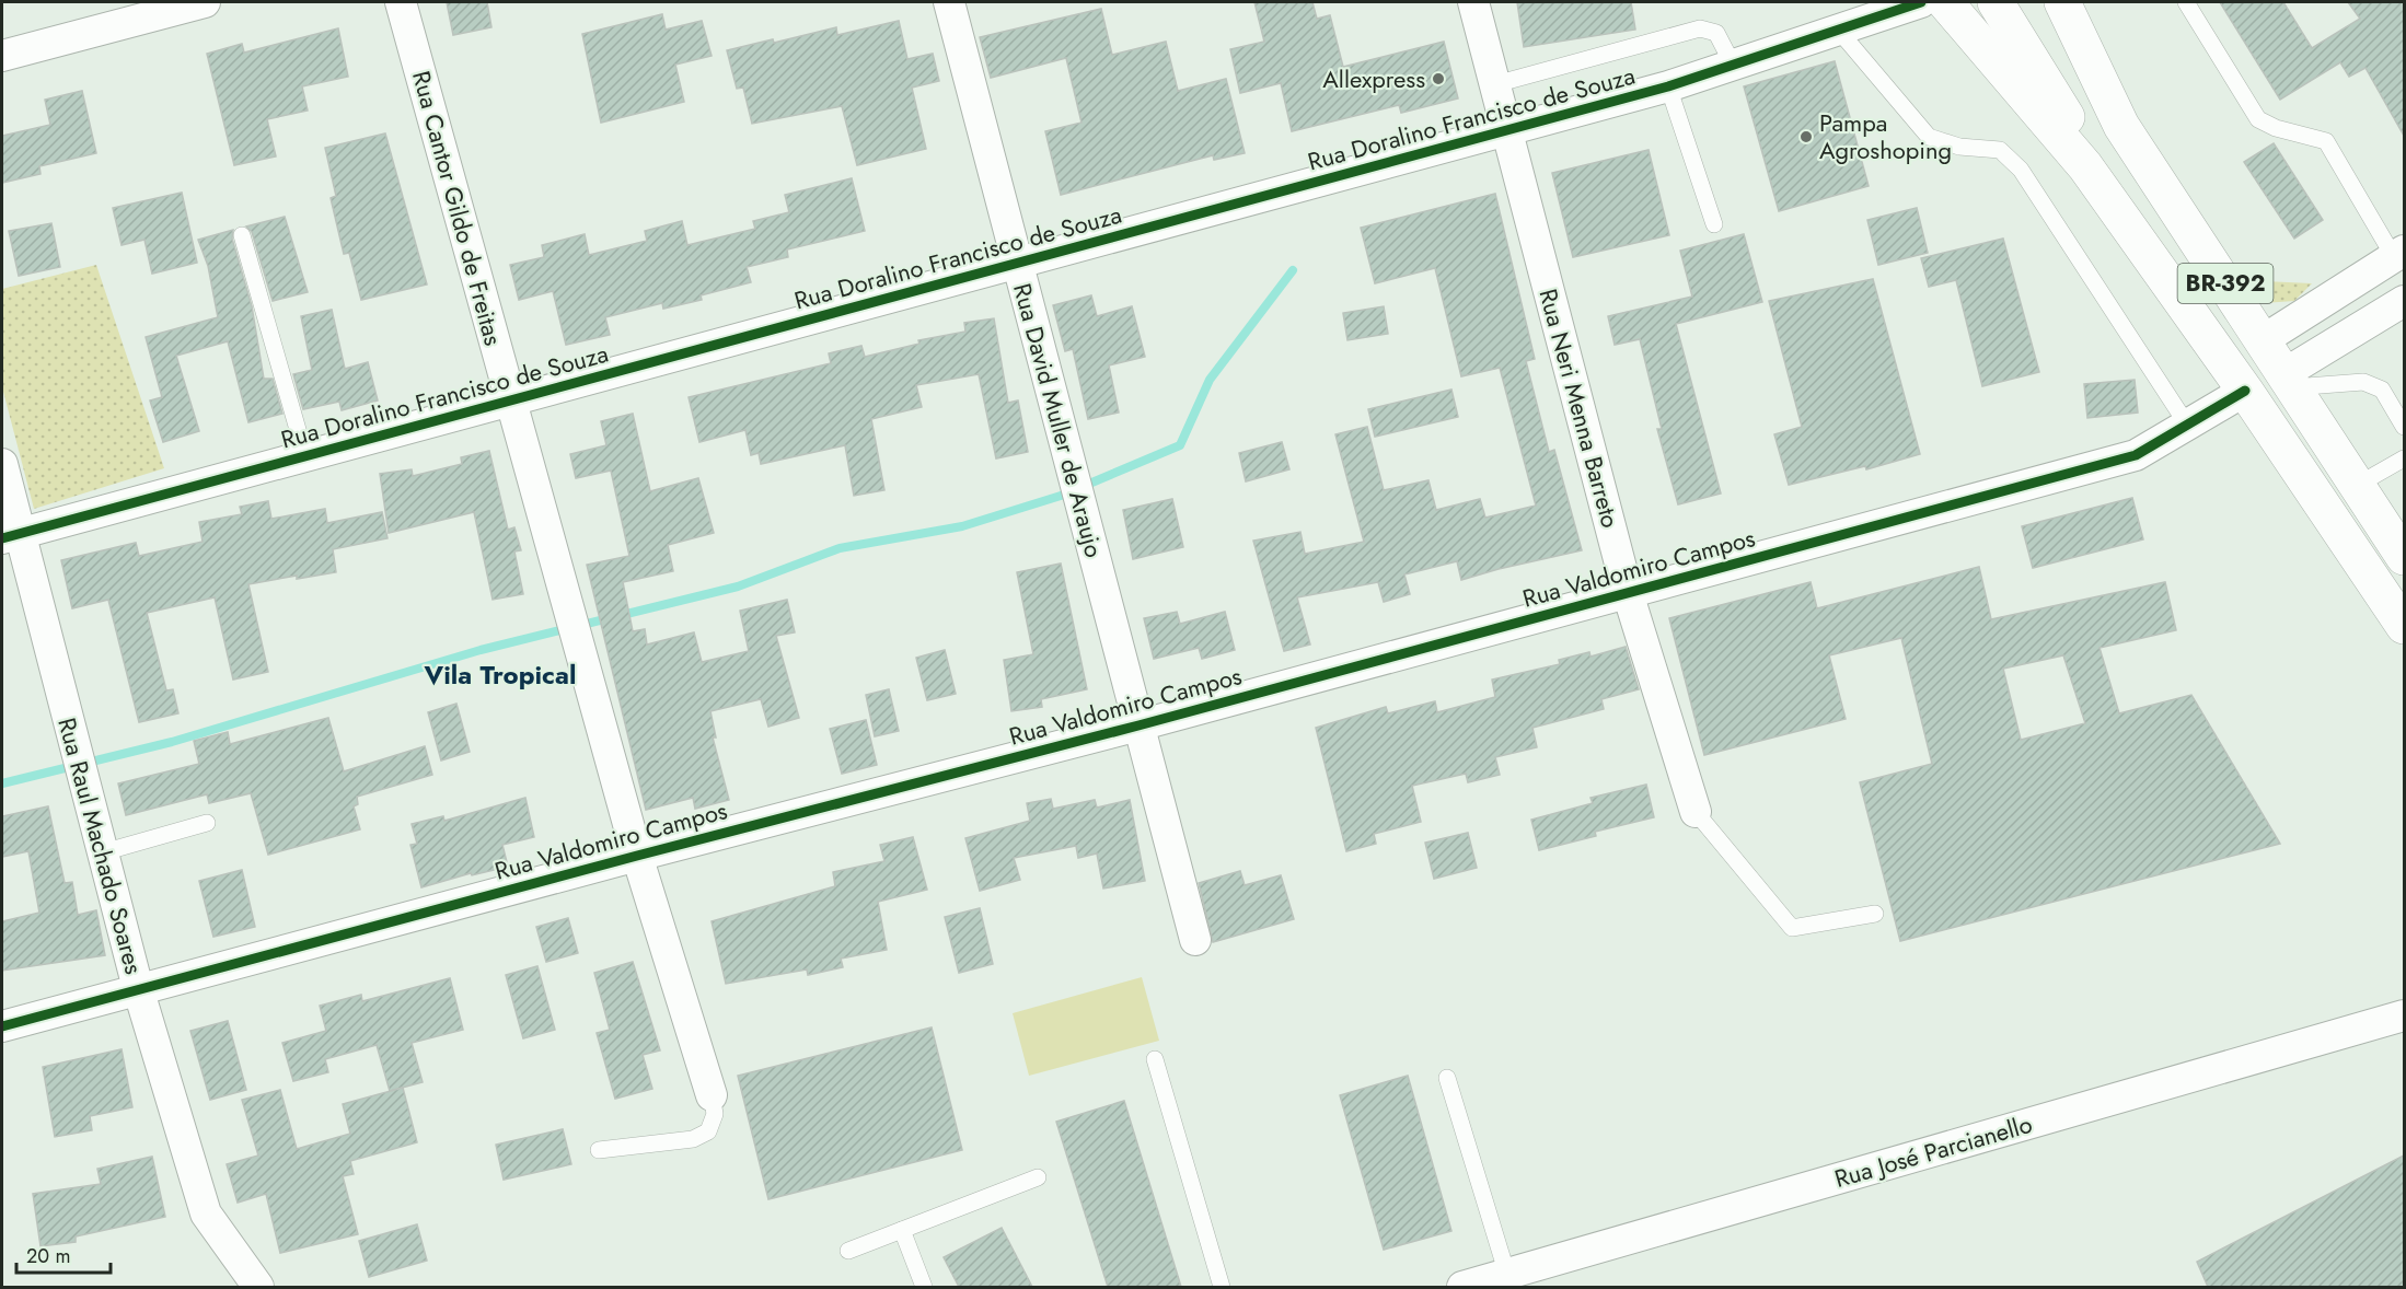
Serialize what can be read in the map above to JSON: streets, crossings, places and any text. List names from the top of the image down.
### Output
{
  "streets": {
    "highway": ["BR-392"],
    "street": [
      "Rua Doralino Francisco de Souza",
      "Rua Cantor Gildo de Freitas",
      "Rua Neri Menna Barreto",
      "Rua David Muller de Araujo",
      "Rua Valdomiro Campos",
      "Rua Raul Machado Soares",
      "Rua José Parcianello"
    ]
  },
  "crossings": [
    ["Rua Doralino Francisco de Souza", "Rua Cantor Gildo de Freitas"],
    ["Rua Doralino Francisco de Souza", "Rua Neri Menna Barreto"],
    ["Rua Doralino Francisco de Souza", "Rua David Muller de Araujo"],
    ["Rua Doralino Francisco de Souza", "Rua Raul Machado Soares"],
    ["Rua Cantor Gildo de Freitas", "Rua Valdomiro Campos"],
    ["BR-392", "Rua Valdomiro Campos"],
    ["Rua Neri Menna Barreto", "Rua Valdomiro Campos"],
    ["Rua David Muller de Araujo", "Rua Valdomiro Campos"],
    ["Rua Valdomiro Campos", "Rua Raul Machado Soares"]
  ],
  "districts": ["Vila Tropical"],
  "places": ["Allexpress", "Pampa Agroshoping"],
  "scale_bar": "20 m"
}
